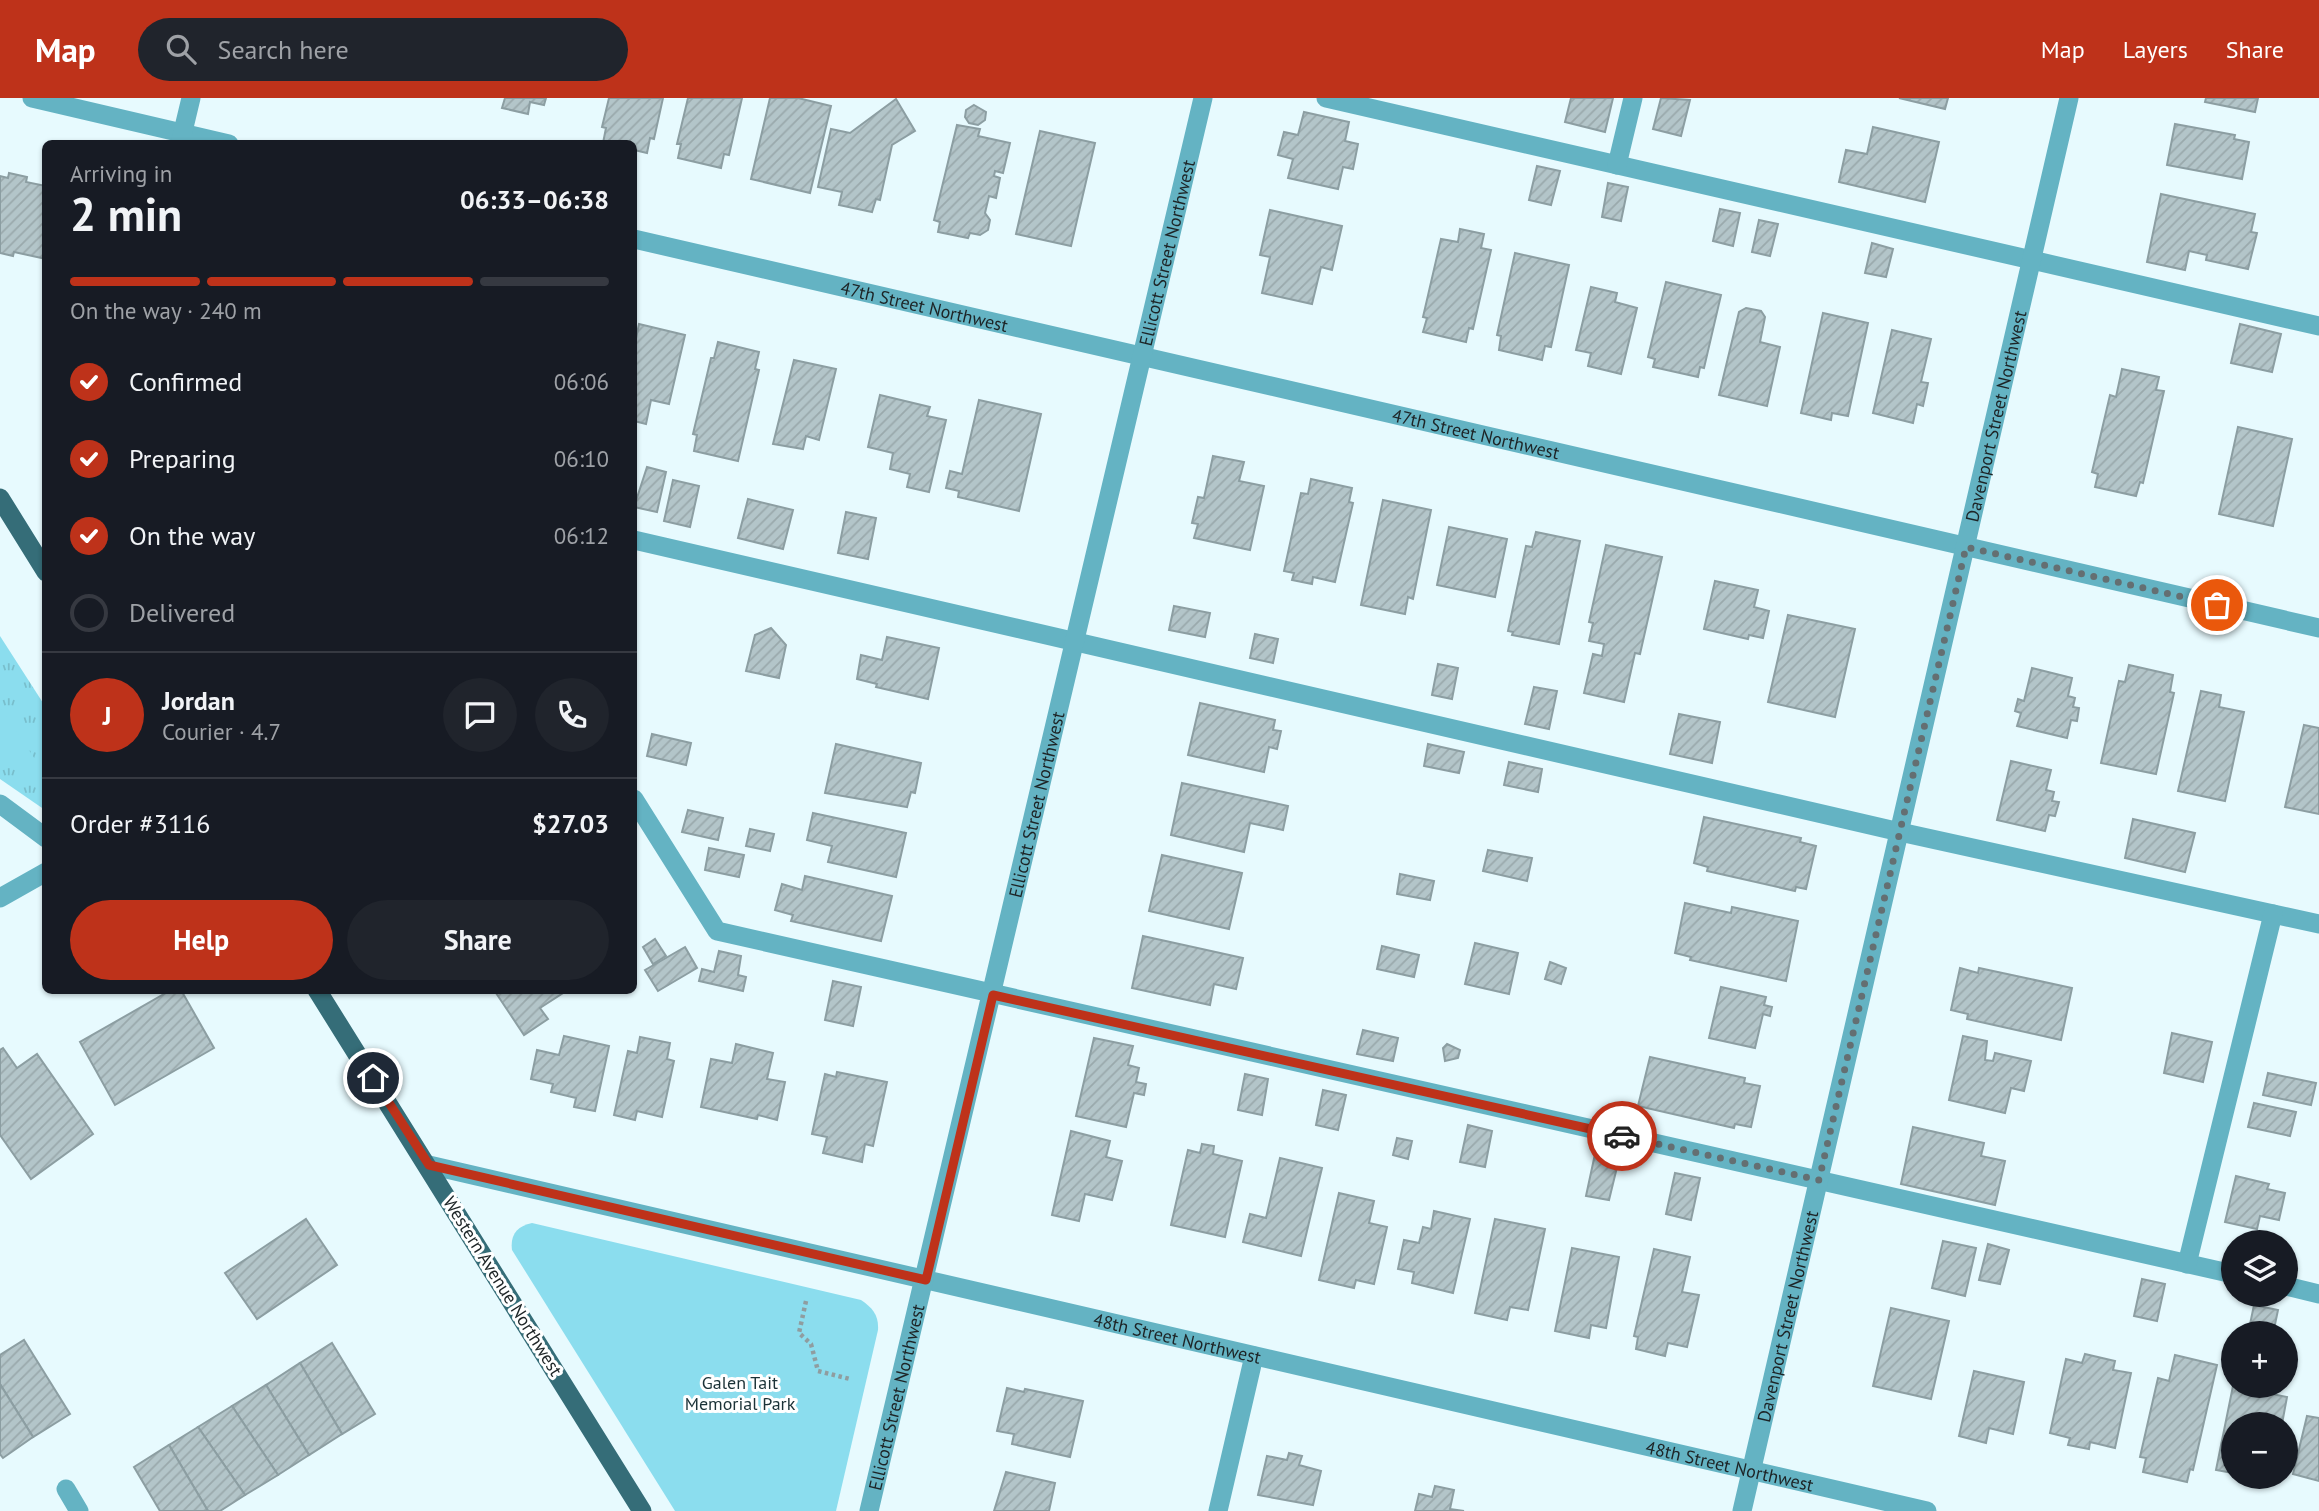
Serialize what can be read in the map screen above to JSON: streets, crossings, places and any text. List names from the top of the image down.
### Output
{
  "streets": {
    "main road": ["Western Avenue Northwest"],
    "street": [
      "Ellicott Street Northwest",
      "47th Street Northwest",
      "Davenport Street Northwest",
      "48th Street Northwest"
    ]
  },
  "crossings": [
    ["Ellicott Street Northwest", "47th Street Northwest"],
    ["Ellicott Street Northwest", "48th Street Northwest"],
    ["47th Street Northwest", "Davenport Street Northwest"],
    ["Davenport Street Northwest", "48th Street Northwest"],
    ["Western Avenue Northwest", "48th Street Northwest"]
  ],
  "parks": ["Galen Tait Memorial Park"],
  "page": {
    "header": "Map",
    "search": "Search here",
    "nav": ["Map", "Layers", "Share"],
    "heading": ["2 min", "Arriving in", "06:33–06:38"],
    "panel": [
      "Jordan",
      "Courier · 4.7",
      "Order #3116",
      "$27.03"
    ],
    "bar": "On the way · 240 m",
    "list": [
      ["Confirmed", "06:06"],
      ["Preparing", "06:10"],
      ["On the way", "06:12"],
      "Delivered"
    ],
    "round": "J",
    "buttons": ["Help", "Share"],
    "map_buttons": ["+", "−"]
  }
}
